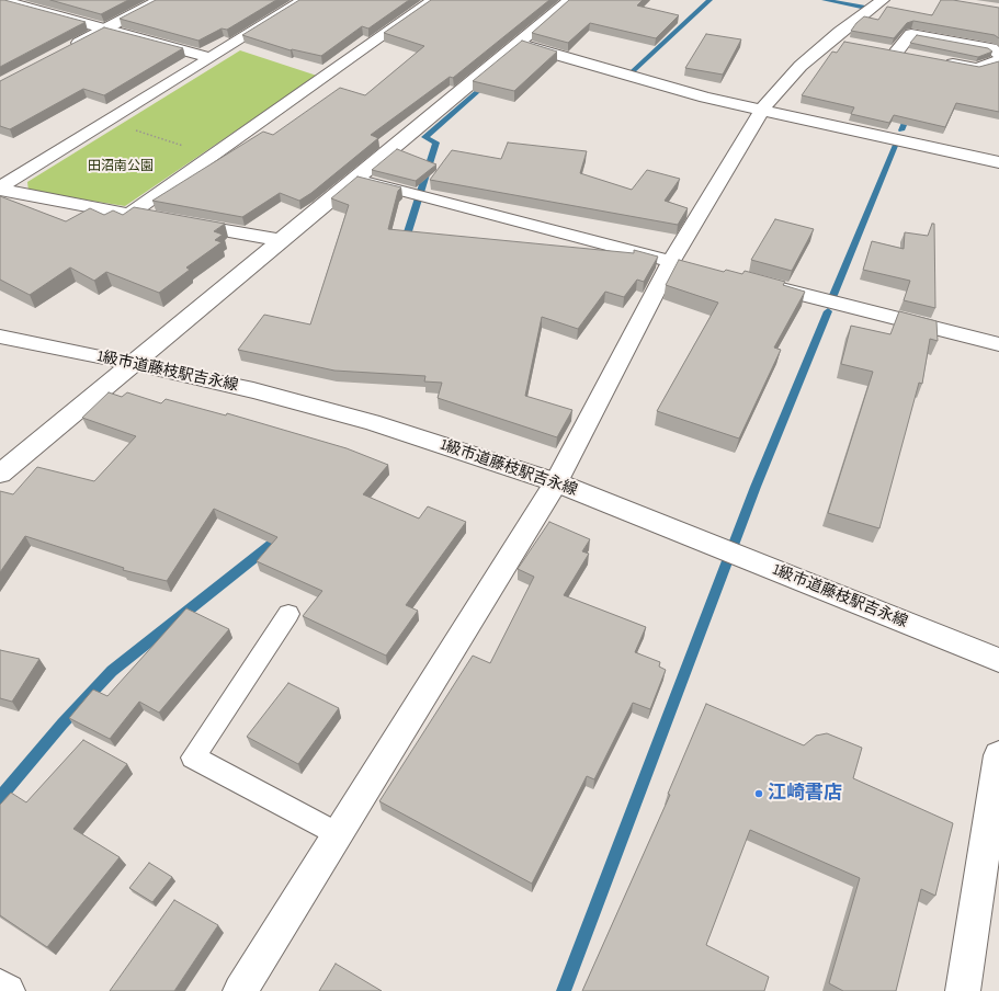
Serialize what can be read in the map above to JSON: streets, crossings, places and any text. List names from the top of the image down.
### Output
{
  "streets": {
    "street": ["1級市道藤枝駅吉永線"]
  },
  "parks": ["田沼南公園"],
  "places": ["江崎書店"]
}
